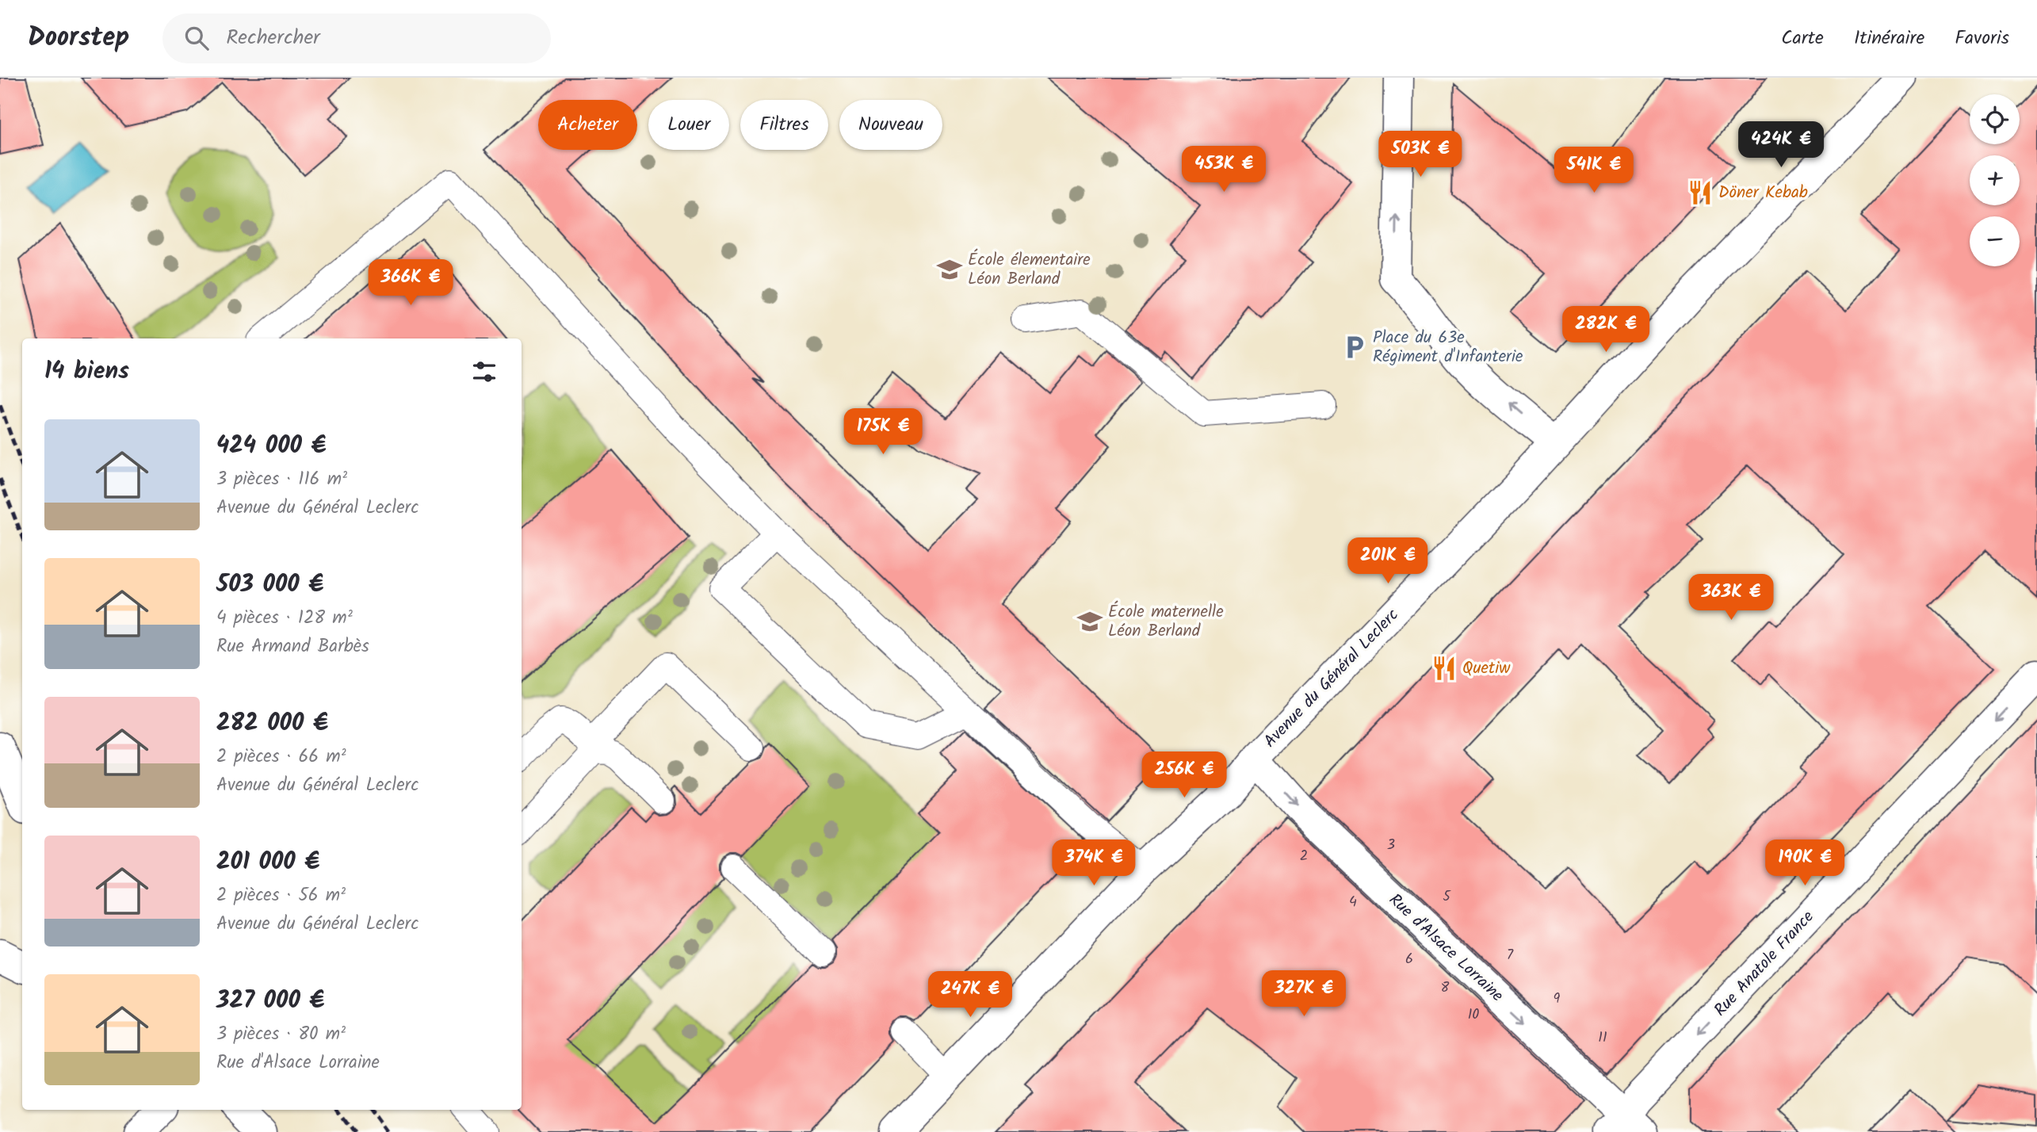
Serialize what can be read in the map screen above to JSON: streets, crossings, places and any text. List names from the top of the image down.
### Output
{
  "streets": {
    "street": ["Avenue du Général Leclerc", "Rue d'Alsace Lorraine", "Rue Anatole France"]
  },
  "crossings": [
    ["Avenue du Général Leclerc", "Rue d'Alsace Lorraine"],
    ["Rue d'Alsace Lorraine", "Rue Anatole France"]
  ],
  "one_way": ["Rue d'Alsace Lorraine", "Rue Anatole France"],
  "places": {
    "restaurant": ["Döner Kebab", "Quetiw"],
    "school or university": ["École élementaire Léon Berland", "École maternelle Léon Berland"],
    "parking": ["Place du 63e Régiment d'Infanterie"]
  },
  "house_numbers": [
    "3",
    "2",
    "5",
    "4",
    "7",
    "6",
    "8",
    "9",
    "10",
    "11"
  ],
  "page": {
    "header": "Doorstep",
    "search": "Rechercher",
    "nav": ["Carte", "Itinéraire", "Favoris"],
    "map_buttons": ["+", "−"],
    "chip": [
      "Acheter",
      "Louer",
      "Filtres",
      "Nouveau"
    ],
    "price": [
      "424K €",
      "503K €",
      "453K €",
      "541K €",
      "366K €",
      "282K €",
      "175K €",
      "201K €",
      "363K €",
      "256K €",
      "374K €",
      "190K €",
      "327K €",
      "247K €"
    ],
    "heading": "14 biens",
    "list": [
      {
        "name": "424 000 €",
        "note": "3 pièces · 116 m² · Avenue du Général Leclerc"
      },
      {
        "name": "503 000 €",
        "note": "4 pièces · 128 m² · Rue Armand Barbès"
      },
      {
        "name": "282 000 €",
        "note": "2 pièces · 66 m² · Avenue du Général Leclerc"
      },
      {
        "name": "201 000 €",
        "note": "2 pièces · 56 m² · Avenue du Général Leclerc"
      },
      {
        "name": "327 000 €",
        "note": "3 pièces · 80 m² · Rue d'Alsace Lorraine"
      }
    ]
  }
}
